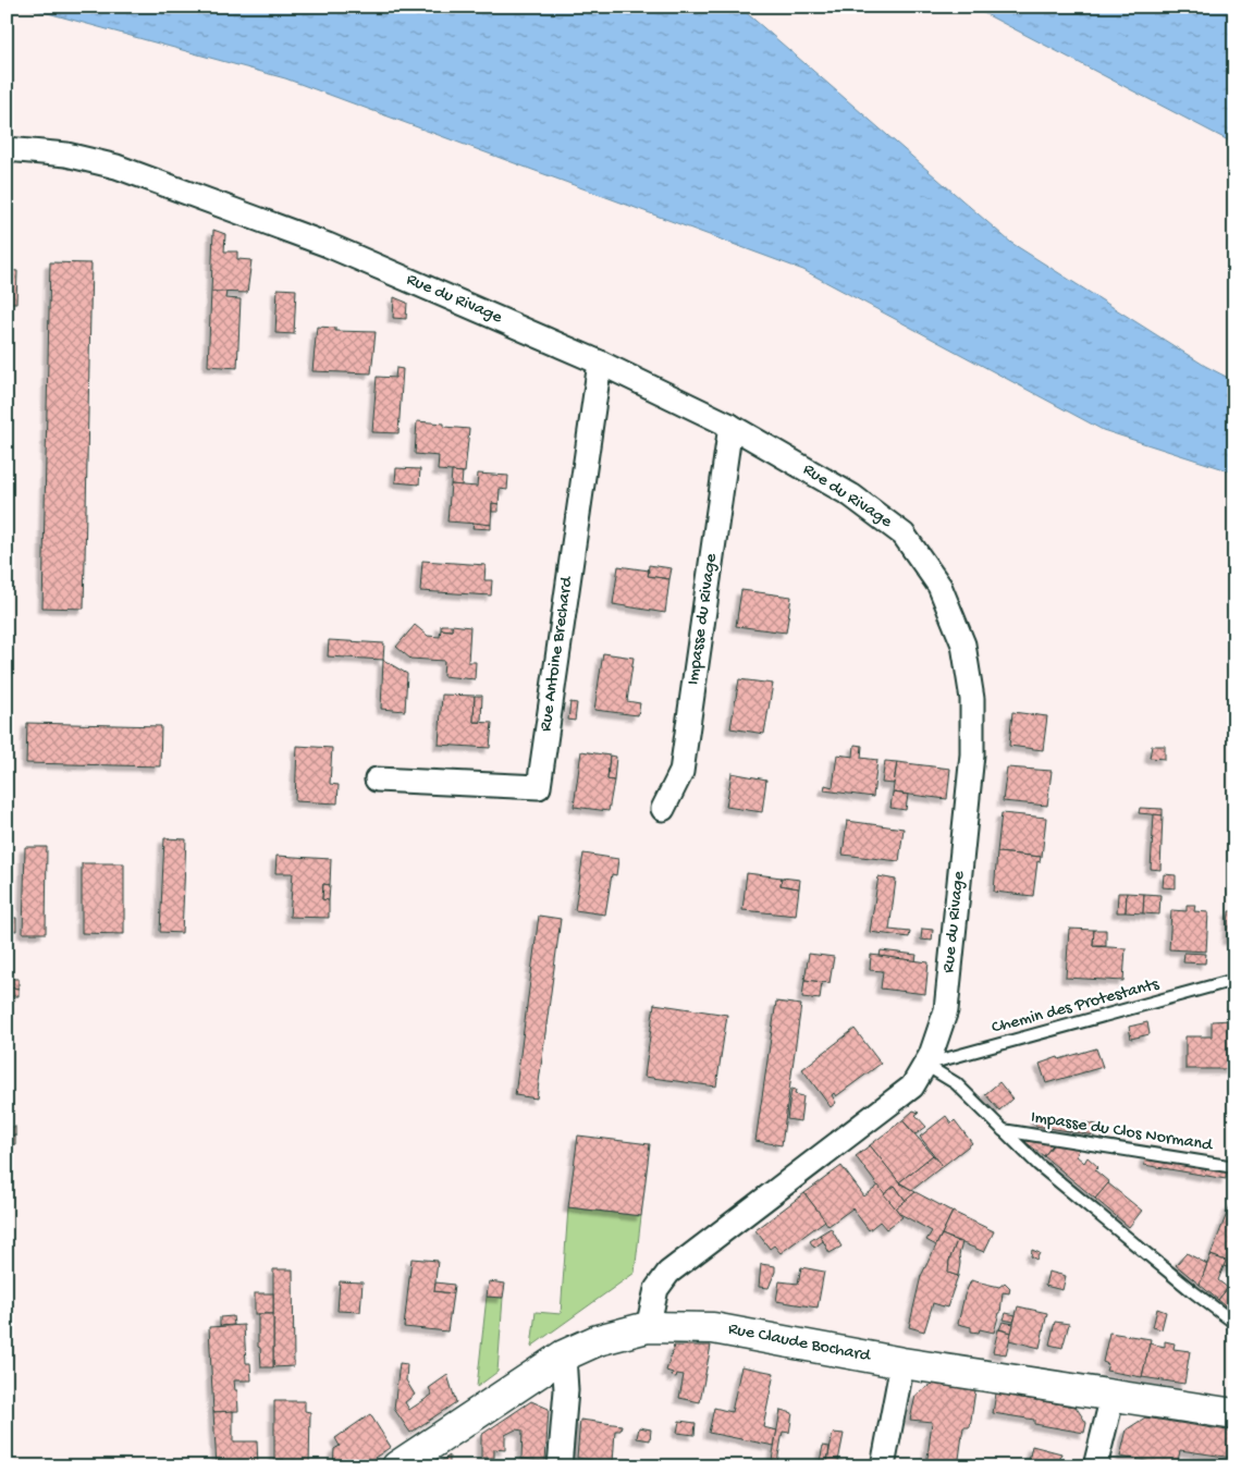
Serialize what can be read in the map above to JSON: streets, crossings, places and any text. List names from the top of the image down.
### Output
{
  "streets": {
    "main road": ["Rue Claude Bochard"],
    "street": ["Rue du Rivage", "Impasse du Rivage", "Rue Antoine Brechard"],
    "lane": ["Chemin des Protestants", "Impasse du Clos Normand"]
  },
  "crossings": [
    ["Rue du Rivage", "Impasse du Rivage"],
    ["Rue du Rivage", "Rue Antoine Brechard"],
    ["Rue du Rivage", "Chemin des Protestants"],
    ["Rue du Rivage", "Rue Claude Bochard"]
  ]
}
